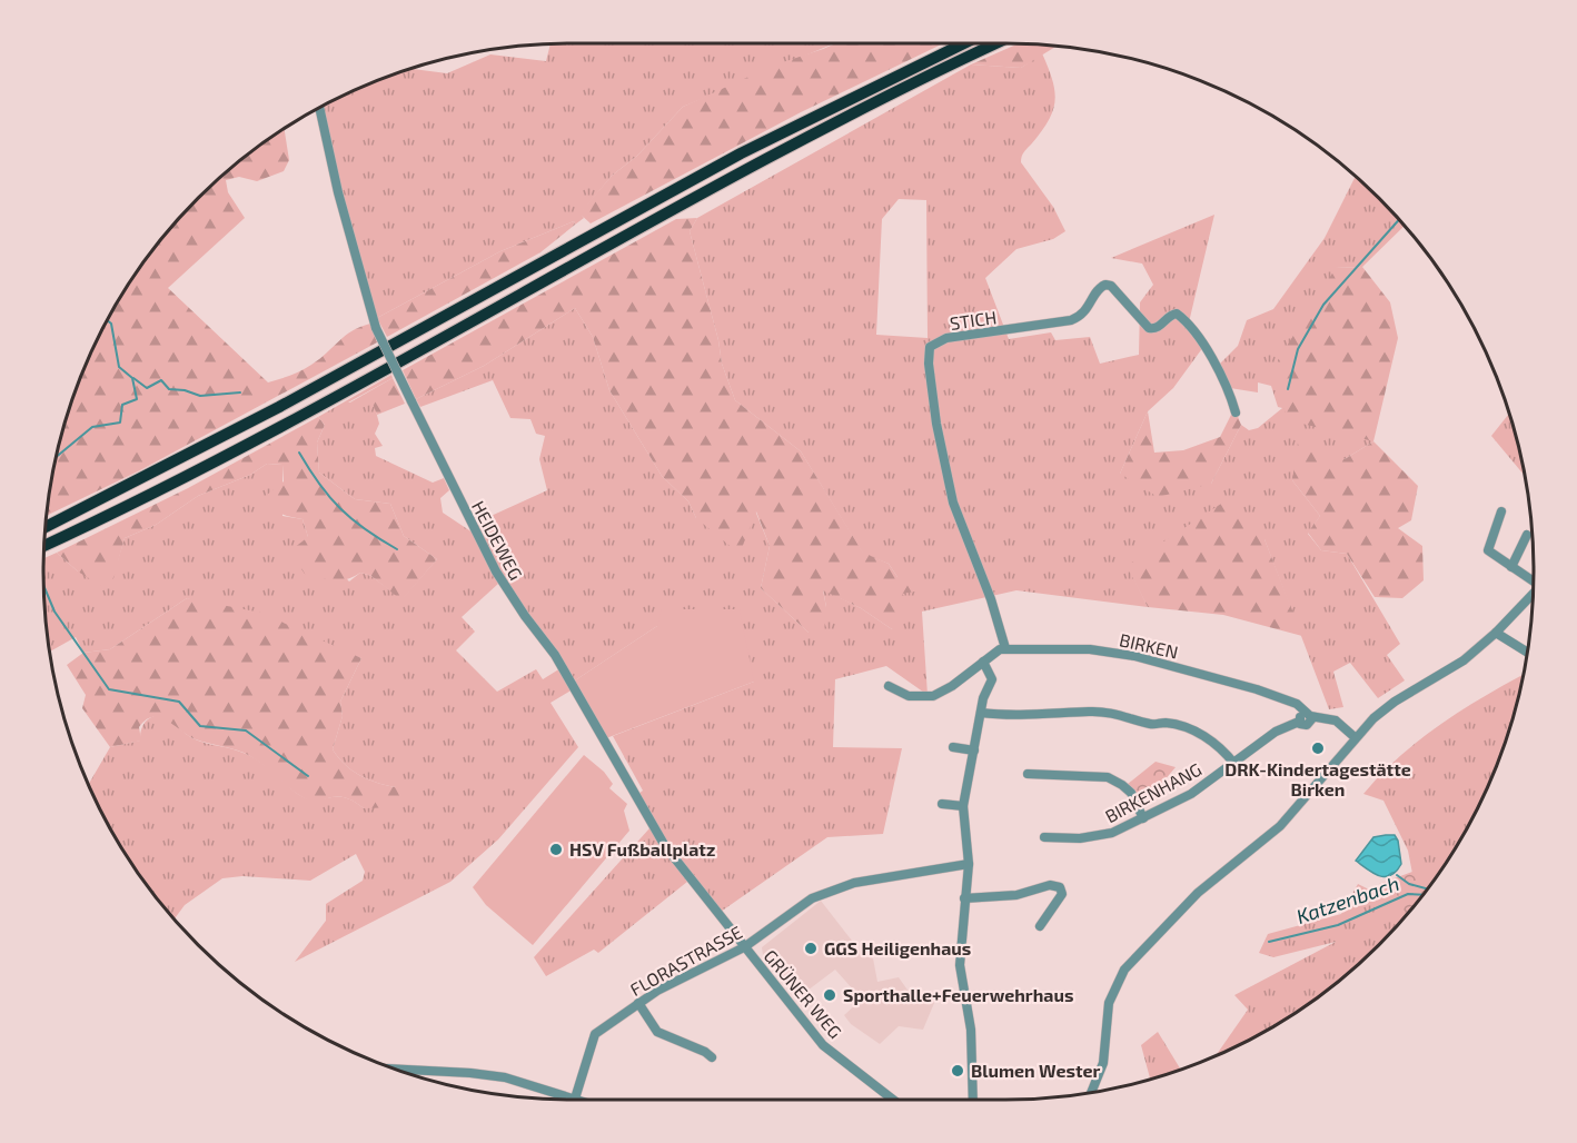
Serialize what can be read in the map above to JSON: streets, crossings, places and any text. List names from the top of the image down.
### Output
{
  "streets": {
    "street": [
      "STICH",
      "HEIDEWEG",
      "BIRKEN",
      "BIRKENHANG",
      "FLORASTRASSE",
      "GRÜNER WEG"
    ]
  },
  "crossings": [
    ["STICH", "BIRKEN"],
    ["HEIDEWEG", "FLORASTRASSE"],
    ["HEIDEWEG", "GRÜNER WEG"],
    ["FLORASTRASSE", "GRÜNER WEG"]
  ],
  "water": ["Katzenbach"],
  "places": [
    "DRK-Kindertagestätte Birken",
    "HSV Fußballplatz",
    "GGS Heiligenhaus",
    "Sporthalle+Feuerwehrhaus",
    "Blumen Wester"
  ]
}
